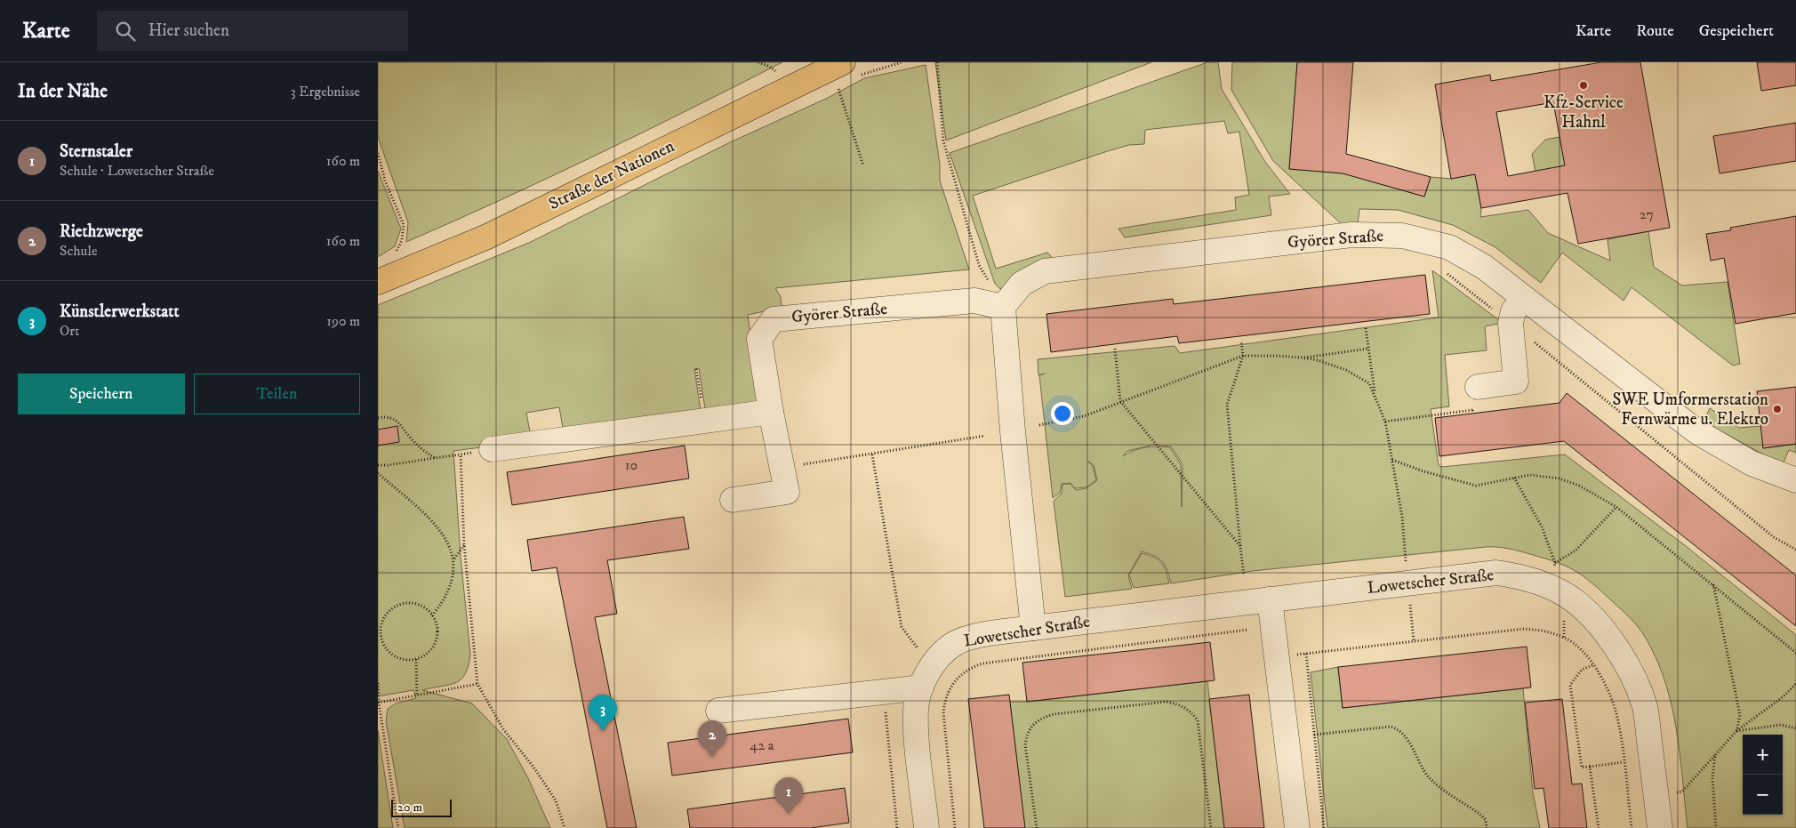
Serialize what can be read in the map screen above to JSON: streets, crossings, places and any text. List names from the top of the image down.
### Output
{
  "streets": {
    "main road": ["Straße der Nationen"],
    "street": ["Györer Straße", "Lowetscher Straße"]
  },
  "places": ["Kfz-Service Hahnl", "SWE Umformerstation Fernwärme u. Elektro"],
  "house_numbers": ["27", "10", "42 a"],
  "scale_bar": "20 m",
  "page": {
    "header": "Karte",
    "search": "Hier suchen",
    "nav": ["Karte", "Route", "Gespeichert"],
    "heading": ["In der Nähe", "3 Ergebnisse"],
    "list": [
      {
        "mark": "1",
        "name": "Sternstaler",
        "note": "Schule · Lowetscher Straße",
        "value": "160 m"
      },
      {
        "mark": "2",
        "name": "Riethzwerge",
        "note": "Schule",
        "value": "160 m"
      },
      {
        "mark": "3",
        "name": "Künstlerwerkstatt",
        "note": "Ort",
        "value": "190 m"
      }
    ],
    "buttons": ["Speichern", "Teilen"],
    "pins": ["3", "2", "1"],
    "map_buttons": ["+", "−"],
    "scale": "20 m"
  }
}
